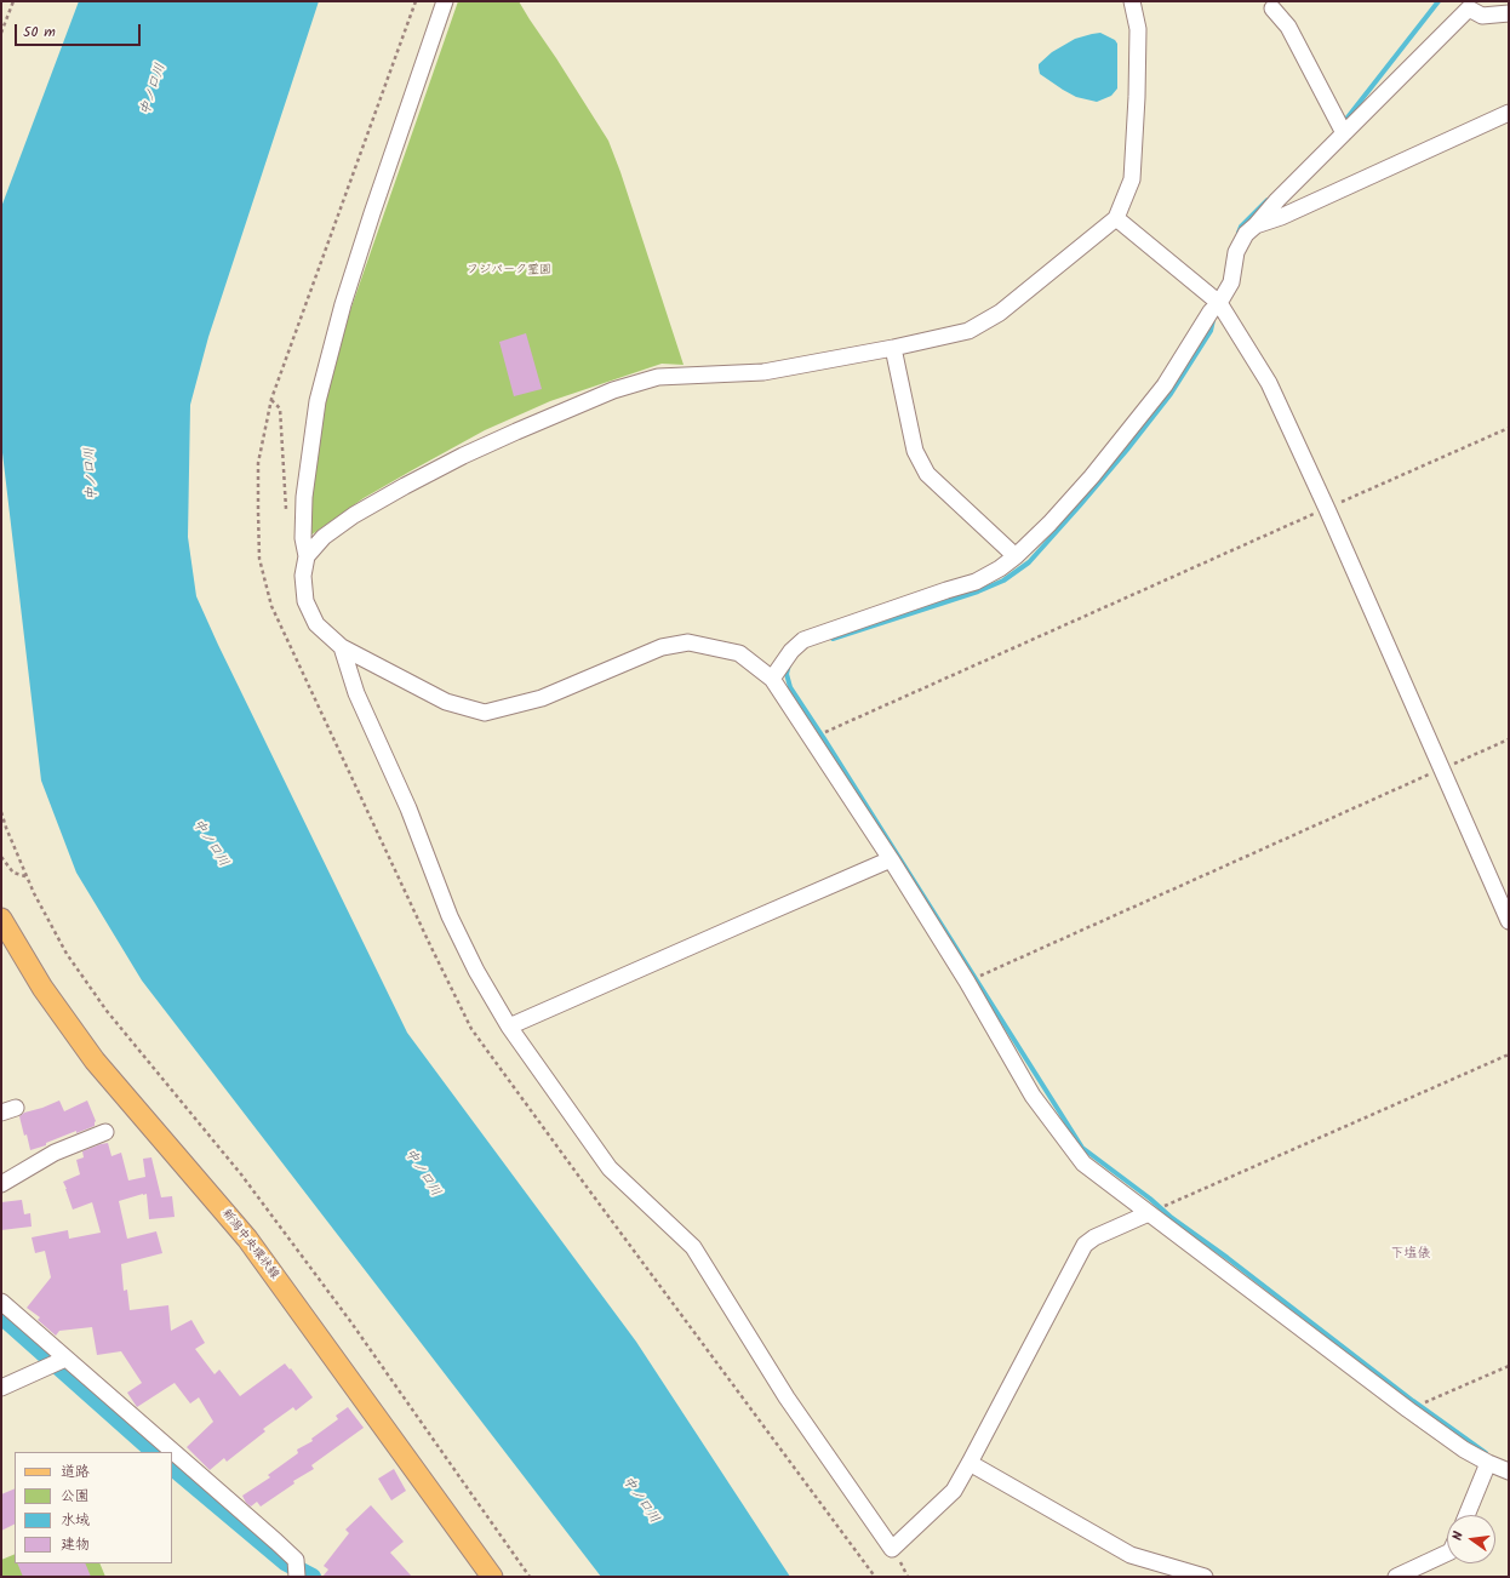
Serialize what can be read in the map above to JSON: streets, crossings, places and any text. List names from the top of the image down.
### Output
{
  "streets": {
    "main road": ["新潟中央環状線"]
  },
  "districts": ["下塩俵"],
  "water": ["中ノ口川"],
  "parks": ["フジパーク霊園"],
  "legend": [
    "道路",
    "公園",
    "水域",
    "建物"
  ],
  "scale_bar": "50 m",
  "north": "left"
}
